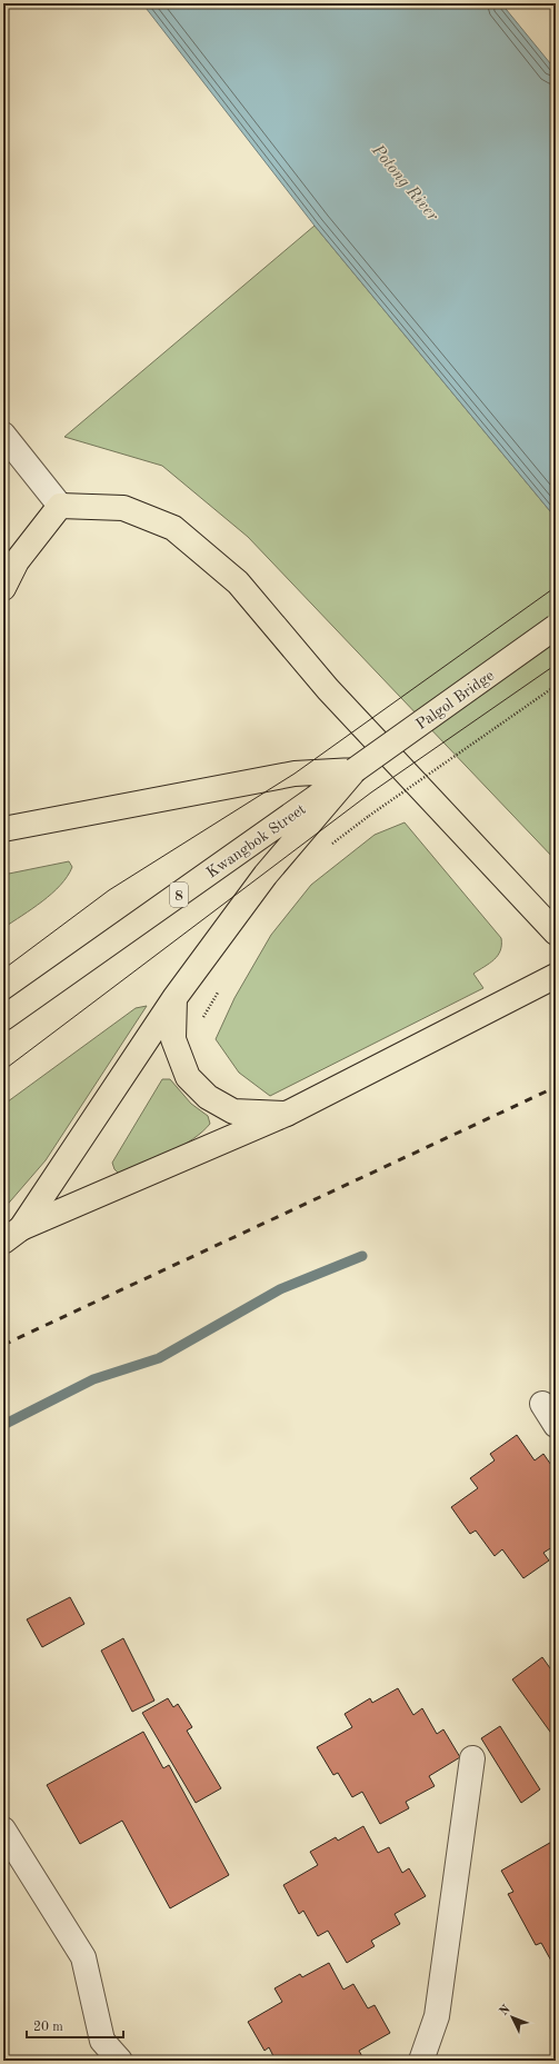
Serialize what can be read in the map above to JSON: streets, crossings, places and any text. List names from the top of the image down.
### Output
{
  "streets": {
    "main road": ["Palgol Bridge", "Kwangbok Street", "8"]
  },
  "crossings": [
    ["Palgol Bridge", "Kwangbok Street"]
  ],
  "water": ["Potong River"],
  "scale_bar": "20 m",
  "north": "top left"
}
